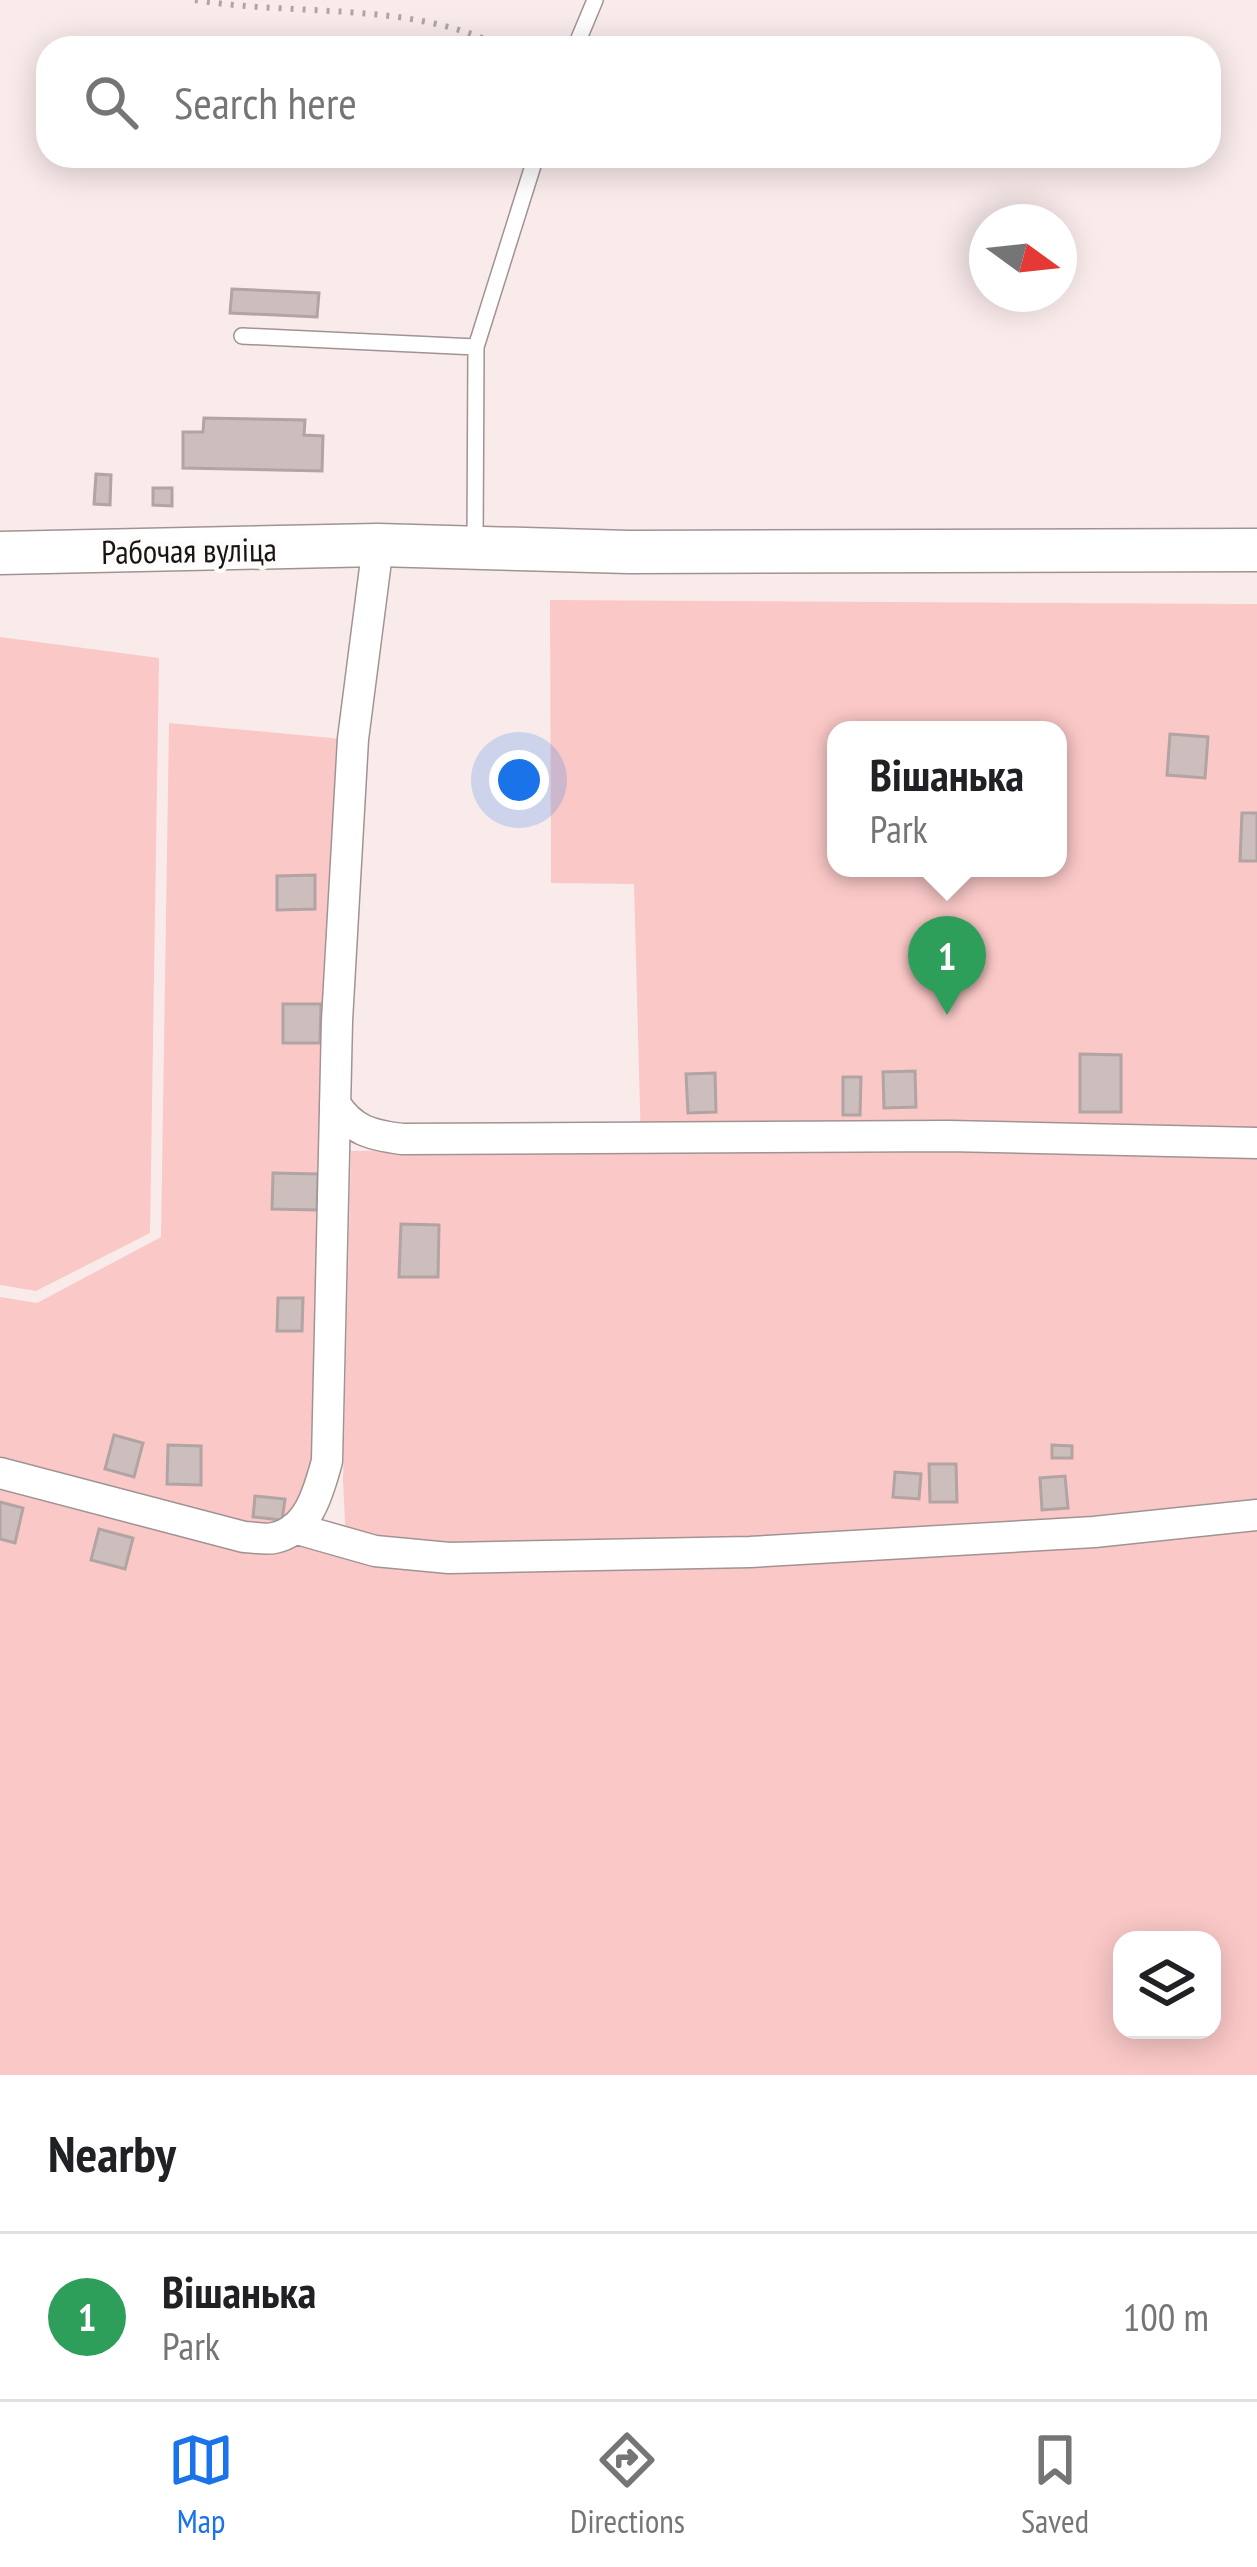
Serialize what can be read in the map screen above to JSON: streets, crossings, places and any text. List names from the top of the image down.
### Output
{
  "streets": {
    "street": ["Рабочая вуліца"]
  },
  "north": "right",
  "page": {
    "search": "Search here",
    "popup": ["Вішанька", "Park"],
    "pins": "1",
    "heading": "Nearby",
    "list": [
      {
        "mark": "1",
        "name": "Вішанька",
        "note": "Park",
        "value": "100 m"
      }
    ],
    "nav": ["Map", "Directions", "Saved"]
  }
}
